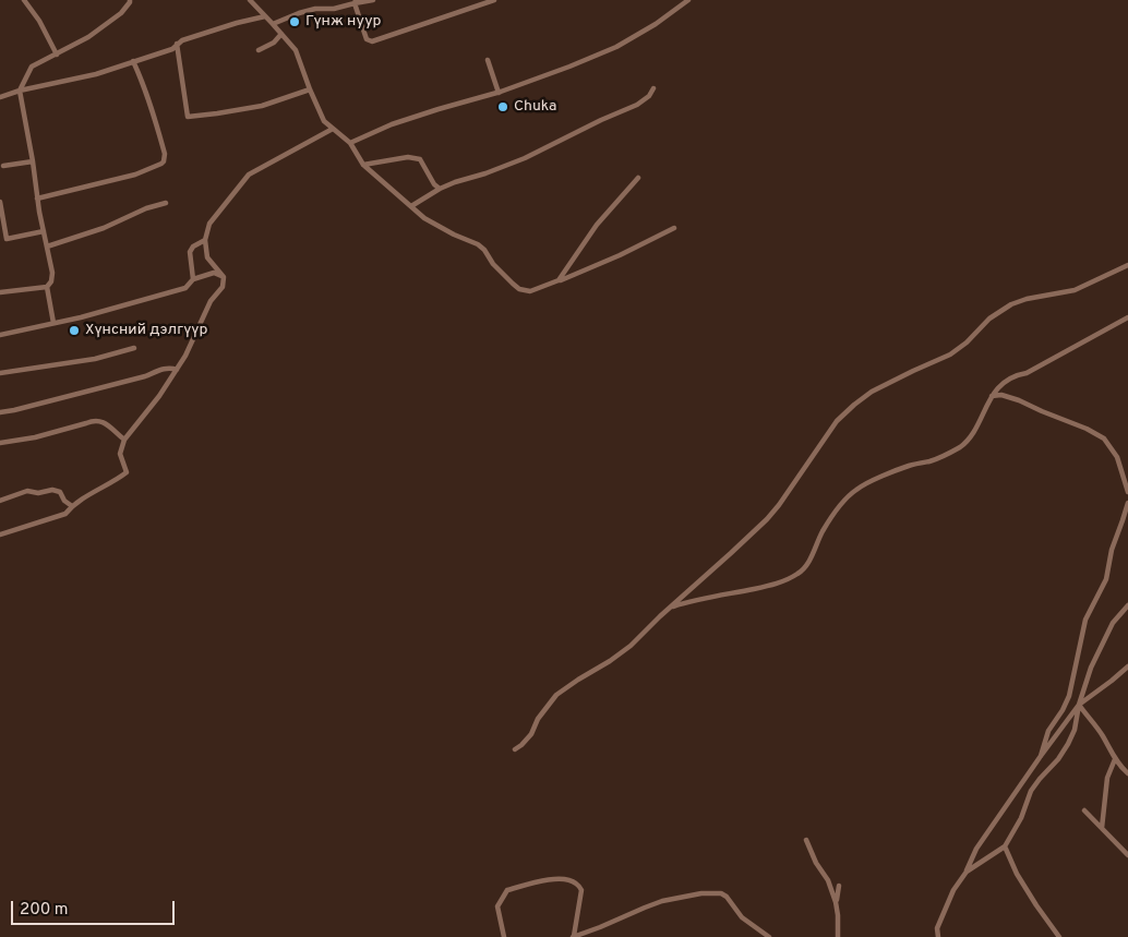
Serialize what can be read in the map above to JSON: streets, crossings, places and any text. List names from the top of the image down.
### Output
{
  "places": ["Гүнж нуур", "Chuka", "Хүнсний дэлгүүр"],
  "scale_bar": "200 m"
}
